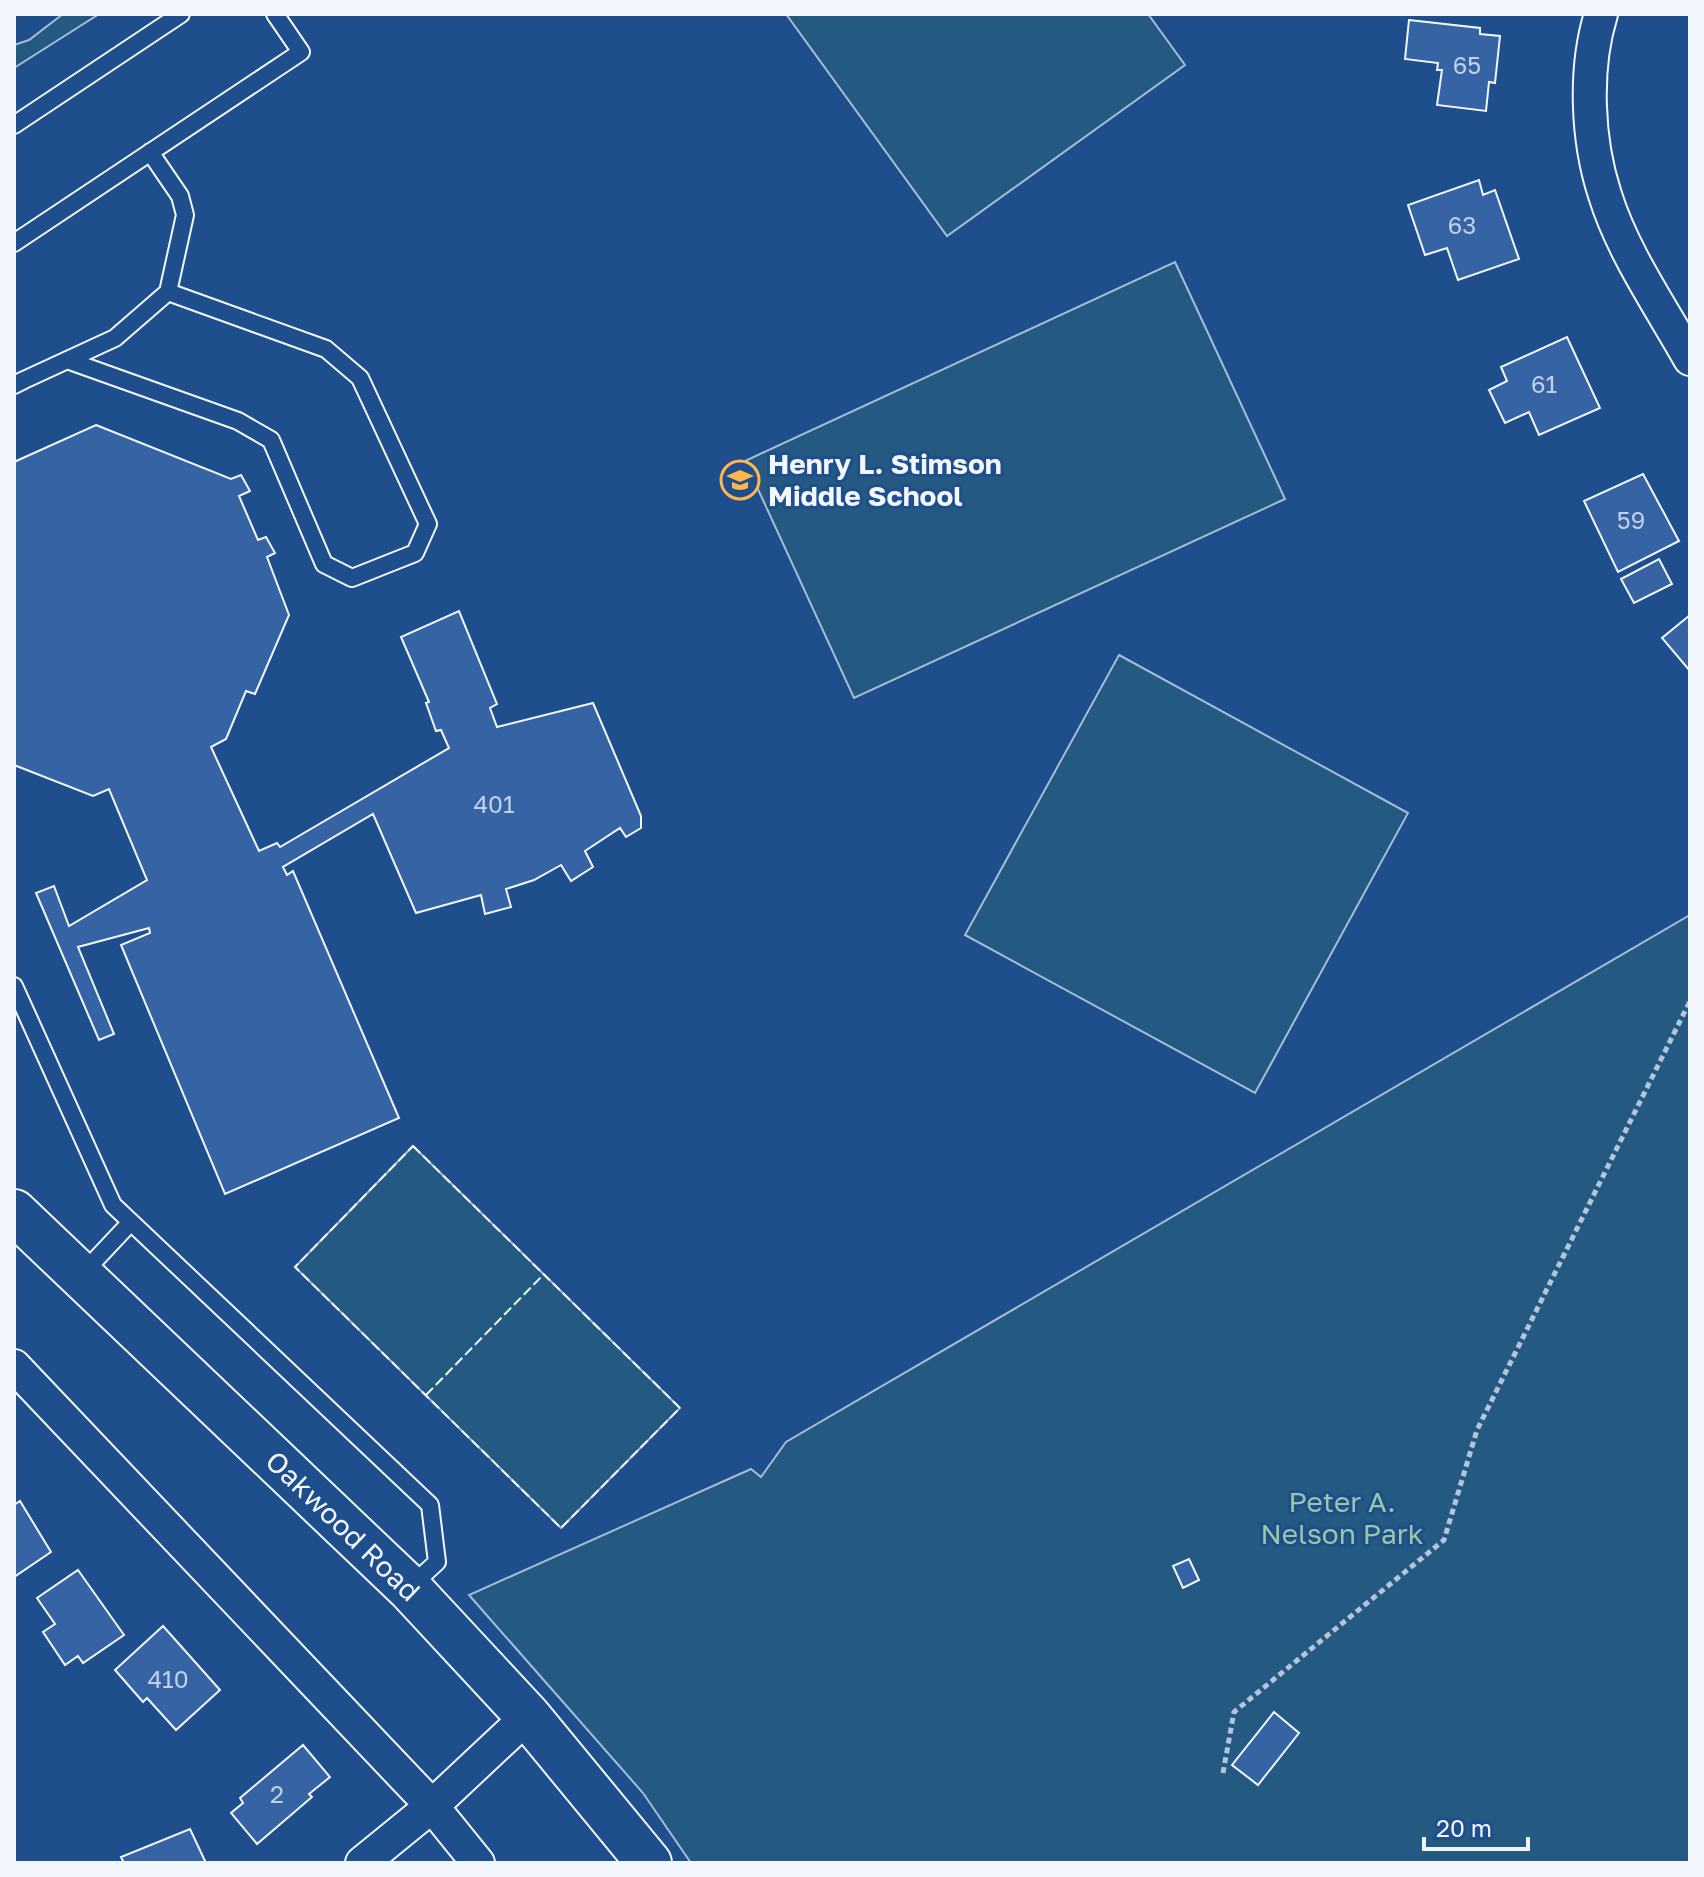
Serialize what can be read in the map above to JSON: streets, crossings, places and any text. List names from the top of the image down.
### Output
{
  "streets": {
    "main road": ["Oakwood Road"]
  },
  "parks": ["Peter A. Nelson Park"],
  "places": {
    "school or university": ["Henry L. Stimson Middle School"]
  },
  "house_numbers": [
    "65",
    "63",
    "61",
    "59",
    "401",
    "410",
    "2"
  ],
  "scale_bar": "20 m"
}
